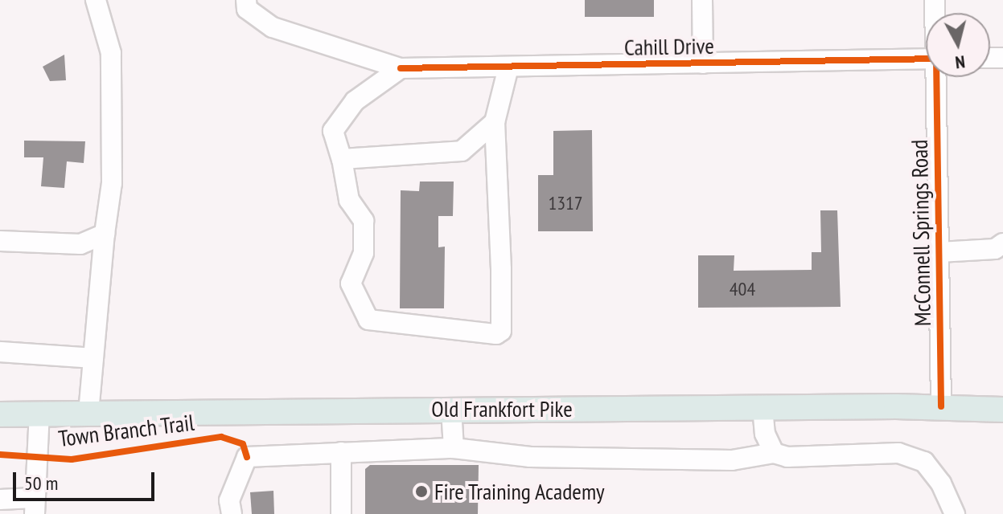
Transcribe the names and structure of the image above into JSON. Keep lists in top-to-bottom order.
{
  "streets": {
    "main road": ["Old Frankfort Pike"],
    "street": ["Cahill Drive", "McConnell Springs Road"],
    "cycle path": ["Town Branch Trail"]
  },
  "crossings": [
    ["McConnell Springs Road", "Old Frankfort Pike"]
  ],
  "places": ["Fire Training Academy"],
  "house_numbers": ["1317", "404"],
  "scale_bar": "50 m",
  "north": "bottom"
}
